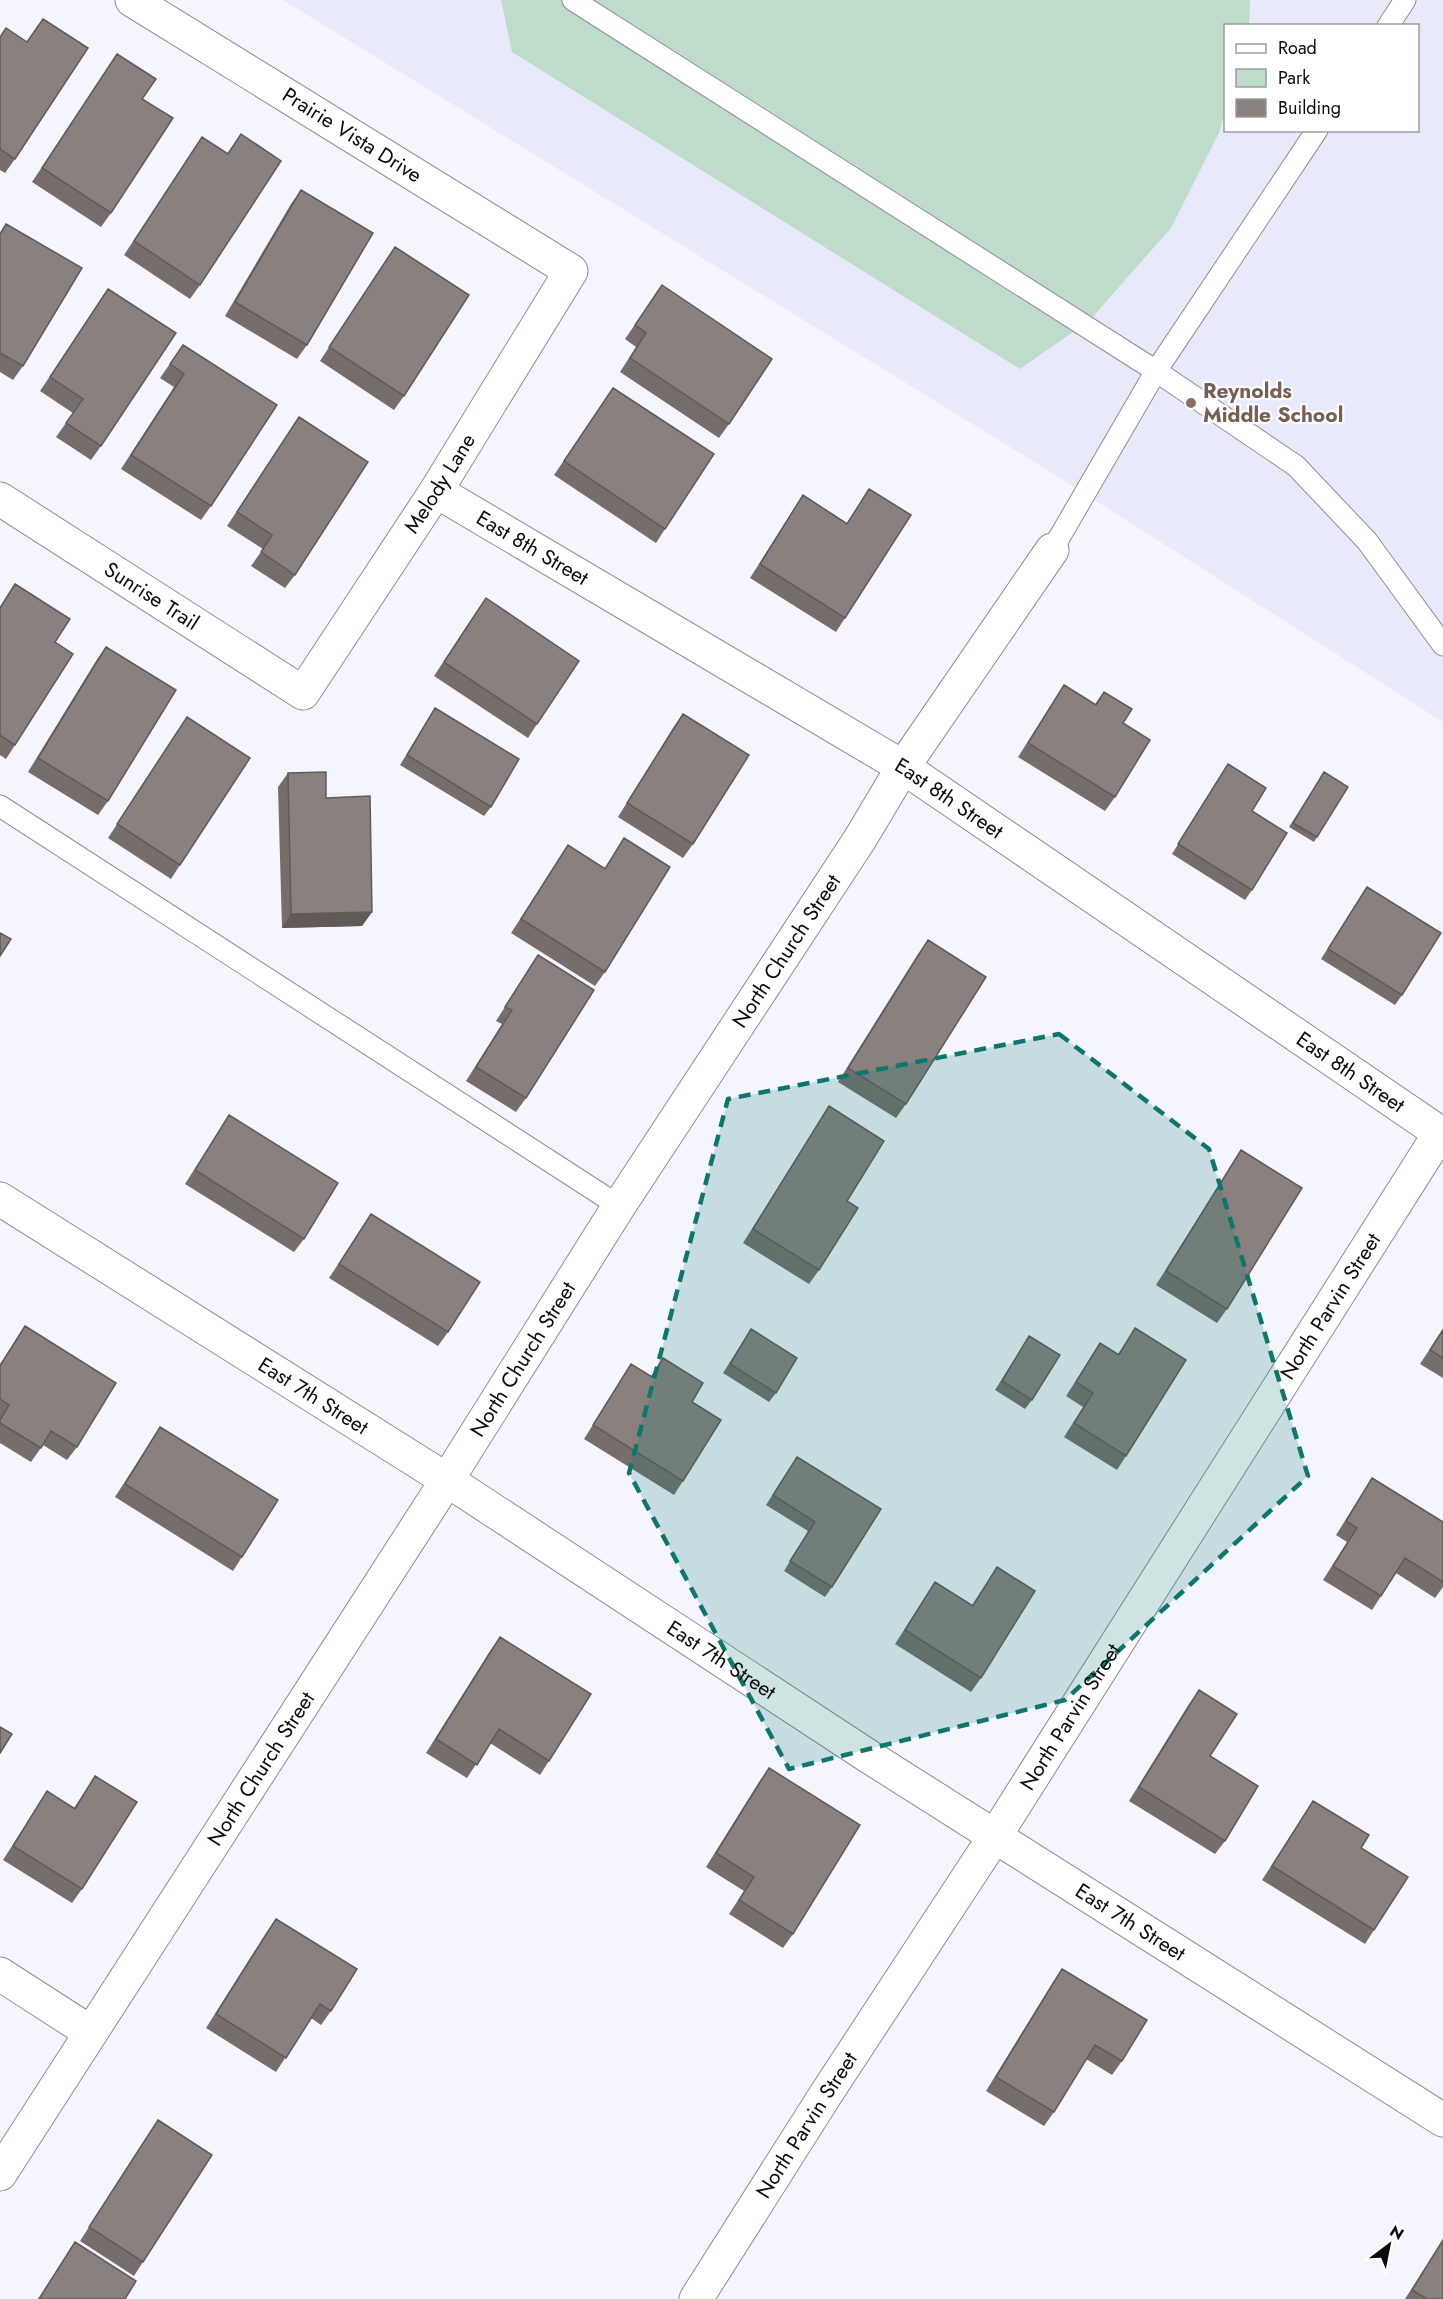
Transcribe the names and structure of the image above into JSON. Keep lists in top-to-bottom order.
{
  "streets": {
    "street": [
      "Prairie Vista Drive",
      "Melody Lane",
      "East 8th Street",
      "Sunrise Trail",
      "North Church Street",
      "North Parvin Street",
      "East 7th Street"
    ]
  },
  "crossings": [
    ["Prairie Vista Drive", "Melody Lane"],
    ["Melody Lane", "East 8th Street"],
    ["Melody Lane", "Sunrise Trail"],
    ["East 8th Street", "North Church Street"],
    ["East 8th Street", "North Parvin Street"],
    ["North Church Street", "East 7th Street"],
    ["North Parvin Street", "East 7th Street"]
  ],
  "places": ["Reynolds Middle School"],
  "legend": ["Road", "Park", "Building"],
  "north": "top right"
}
